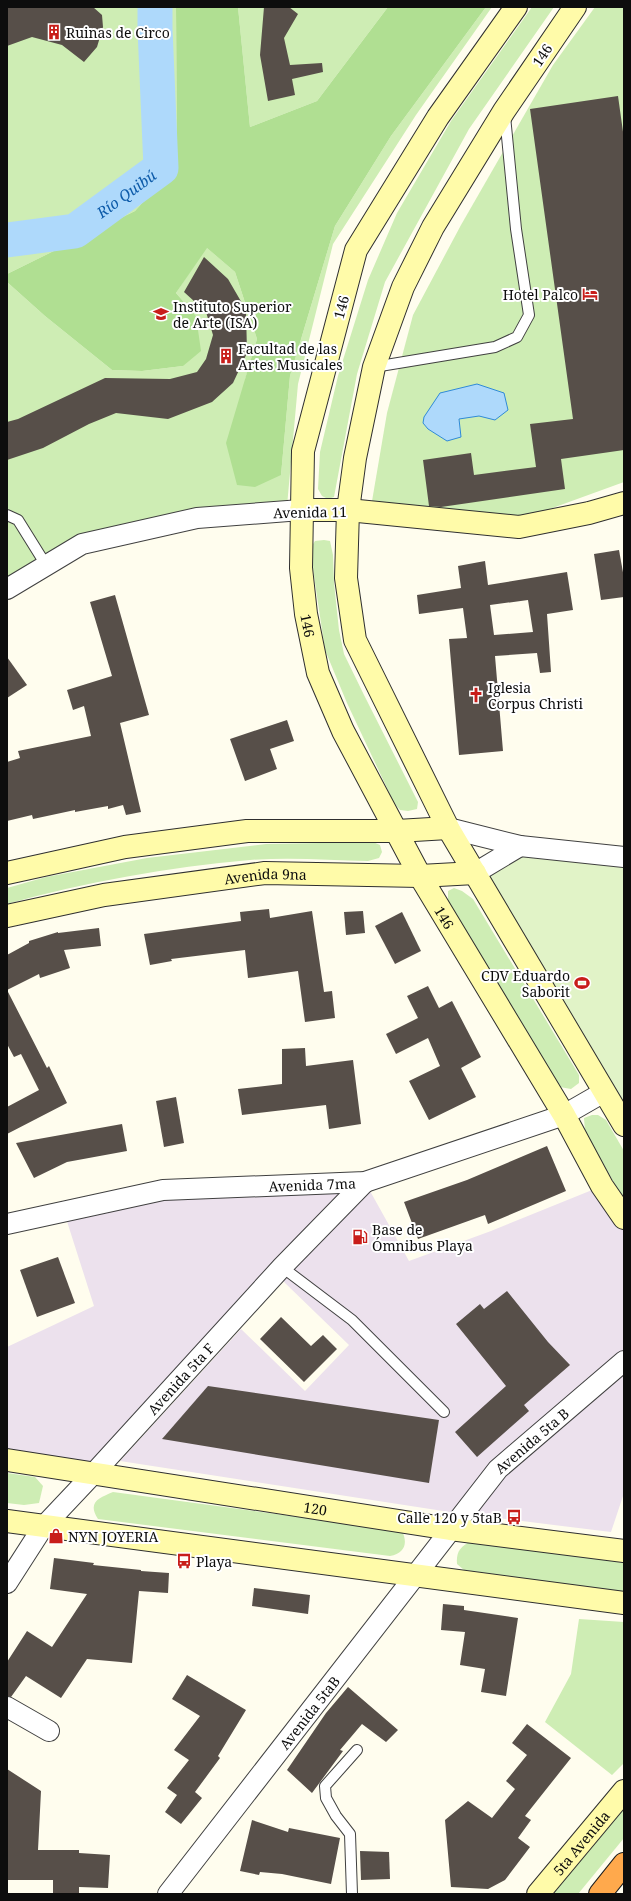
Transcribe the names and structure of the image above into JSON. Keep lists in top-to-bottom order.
{
  "streets": {
    "main road": [
      "146",
      "Avenida 11",
      "Avenida 9na",
      "120",
      "5ta Avenida"
    ],
    "street": [
      "Avenida 7ma",
      "Avenida 5ta F",
      "Avenida 5ta B",
      "Avenida 5taB"
    ]
  },
  "crossings": [
    ["146", "Avenida 11"],
    ["146", "Avenida 9na"],
    ["146", "Avenida 7ma"],
    ["Avenida 7ma", "Avenida 5ta F"],
    ["Avenida 5ta F", "120"],
    ["Avenida 5ta B", "120"],
    ["Avenida 5ta B", "Avenida 5taB"],
    ["120", "Avenida 5taB"]
  ],
  "water": ["Río Quibú"],
  "places": {
    "building": ["Ruinas de Circo", "Facultad de las Artes Musicales"],
    "hotel": ["Hotel Palco"],
    "school or university": ["Instituto Superior de Arte (ISA)"],
    "church": ["Iglesia Corpus Christi"],
    "sports": ["CDV Eduardo Saborit"],
    "fuel station": ["Base de Ómnibus Playa"],
    "bus stop": ["Calle 120 y 5taB", "Playa"],
    "shop": ["NYN JOYERIA"]
  }
}
